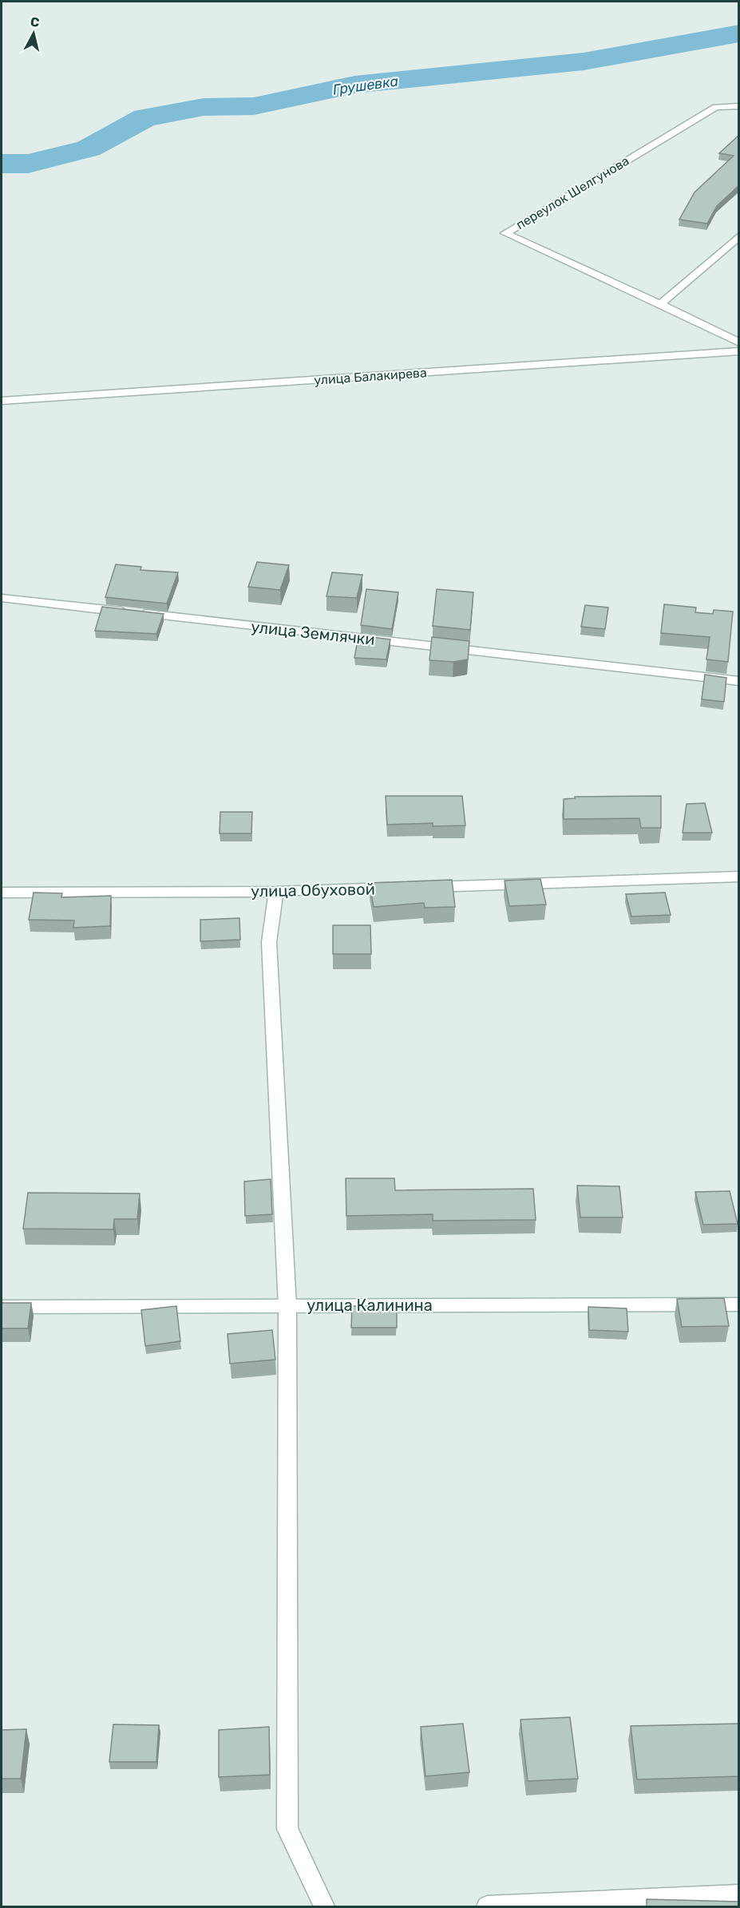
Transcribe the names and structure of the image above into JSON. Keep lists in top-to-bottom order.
{
  "streets": {
    "street": [
      "переулок Шелгунова",
      "улица Балакирева",
      "улица Землячки",
      "улица Обуховой",
      "улица Калинина"
    ]
  },
  "water": ["Грушевка"],
  "north": "top"
}
